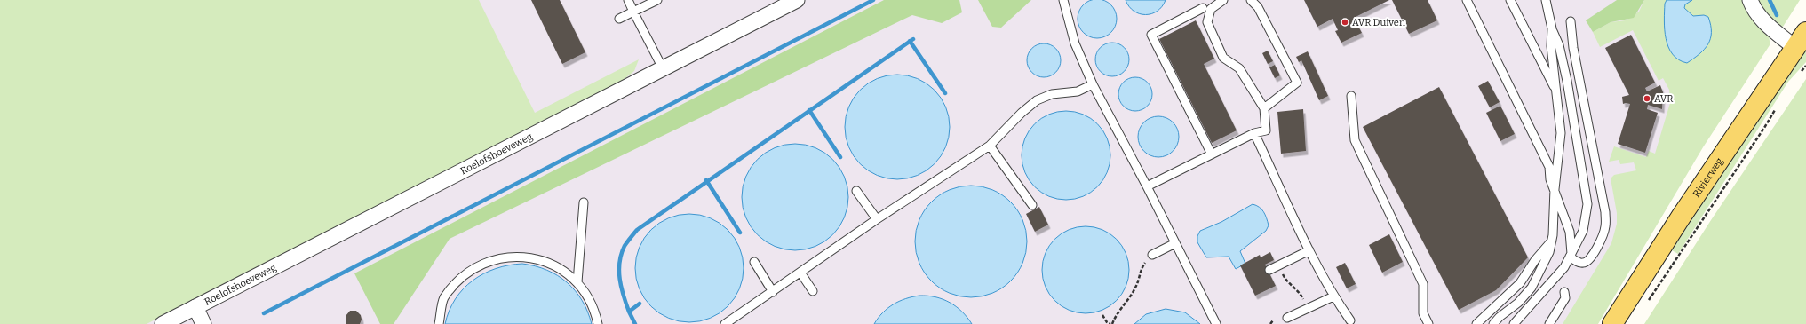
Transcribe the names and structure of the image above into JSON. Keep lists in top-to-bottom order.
{
  "streets": {
    "main road": ["Rivierweg"],
    "street": ["Roelofshoeveweg"]
  },
  "places": ["AVR Duiven", "AVR"]
}
